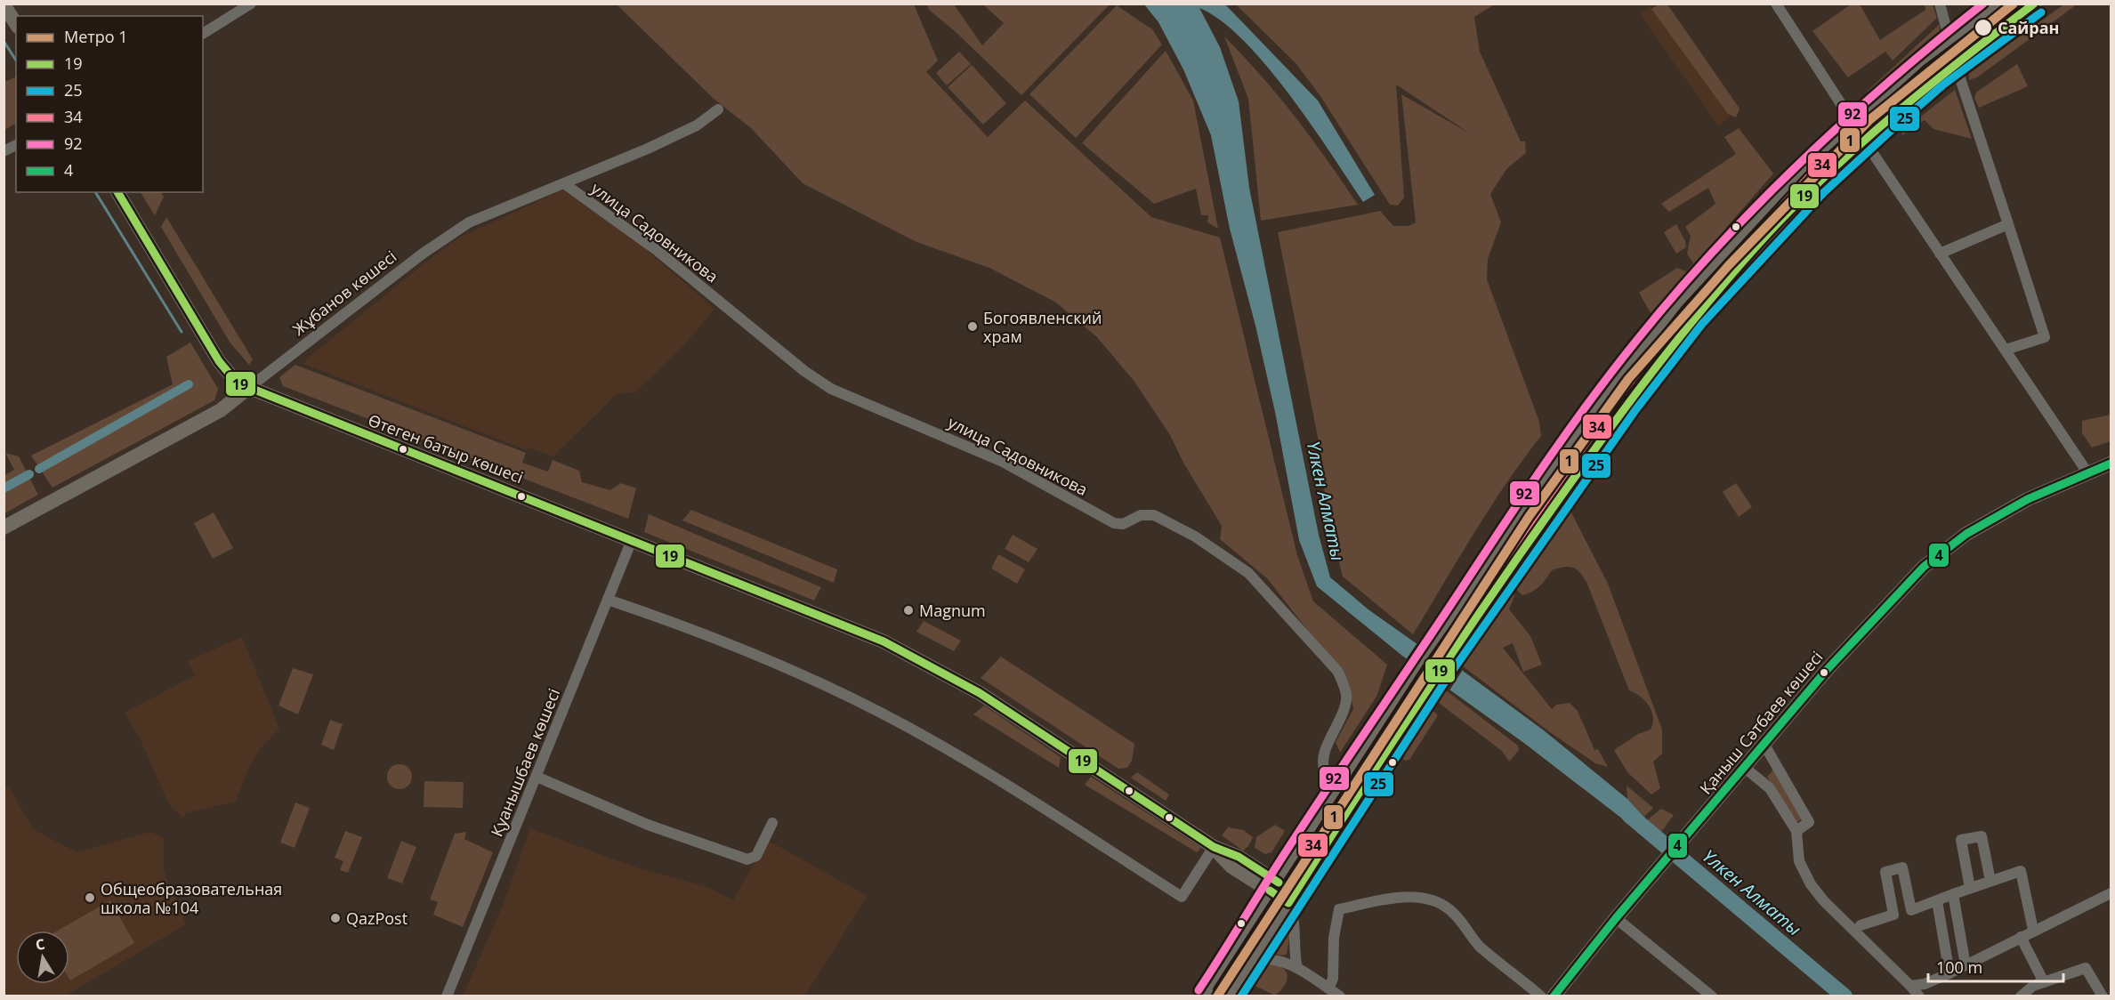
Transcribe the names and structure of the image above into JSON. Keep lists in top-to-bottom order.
{
  "streets": {
    "main road": ["Жұбанов көшесі", "Өтеген батыр көшесі", "Қаныш Сәтбаев көшесі"],
    "street": ["улица Садовникова", "Қуанышбаев көшесі"]
  },
  "crossings": [
    ["улица Садовникова", "Жұбанов көшесі"],
    ["Жұбанов көшесі", "Өтеген батыр көшесі"],
    ["Өтеген батыр көшесі", "Қуанышбаев көшесі"]
  ],
  "water": ["Үлкен Алматы"],
  "places": [
    "Сайран",
    "Богоявленский храм",
    "Magnum",
    "Общеобразовательная школа №104",
    "QazPost"
  ],
  "lines": [
    "metro line 1",
    "transit line 19",
    "transit line 34",
    "transit line 92",
    "transit line 25",
    "transit line 4"
  ],
  "legend": [
    "Метро 1",
    "19",
    "25",
    "34",
    "92",
    "4"
  ],
  "scale_bar": "100 m",
  "north": "top"
}
